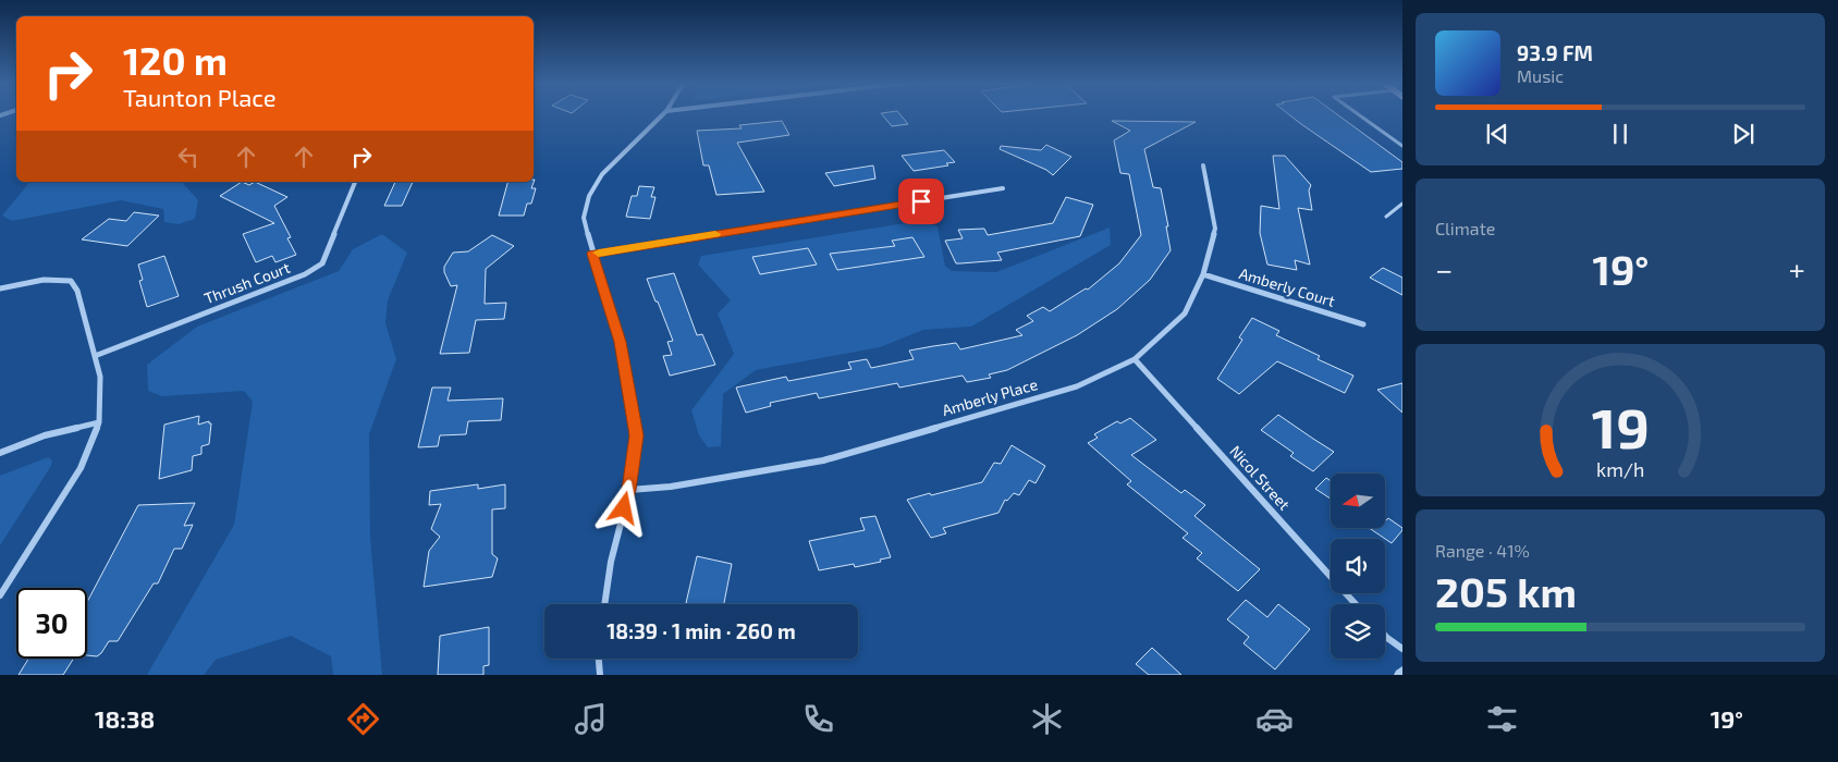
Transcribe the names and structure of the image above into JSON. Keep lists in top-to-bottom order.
{
  "streets": {
    "street": [
      "Thrush Court",
      "Amberly Court",
      "Amberly Place",
      "Nicol Street"
    ]
  },
  "crossings": [
    ["Amberly Court", "Amberly Place"],
    ["Amberly Place", "Nicol Street"]
  ],
  "north": "left",
  "page": {
    "turn": ["120 m", "Taunton Place"],
    "song": ["93.9 FM", "Music"],
    "tile": [
      "Climate",
      ["Range · 41%", "205 km"]
    ],
    "heat": ["−", "19°", "+"],
    "limit": "30",
    "trip": "18:39 · 1 min · 260 m",
    "tabs": ["18:38", "19°"],
    "gauge": ["19", "km/h"]
  }
}
